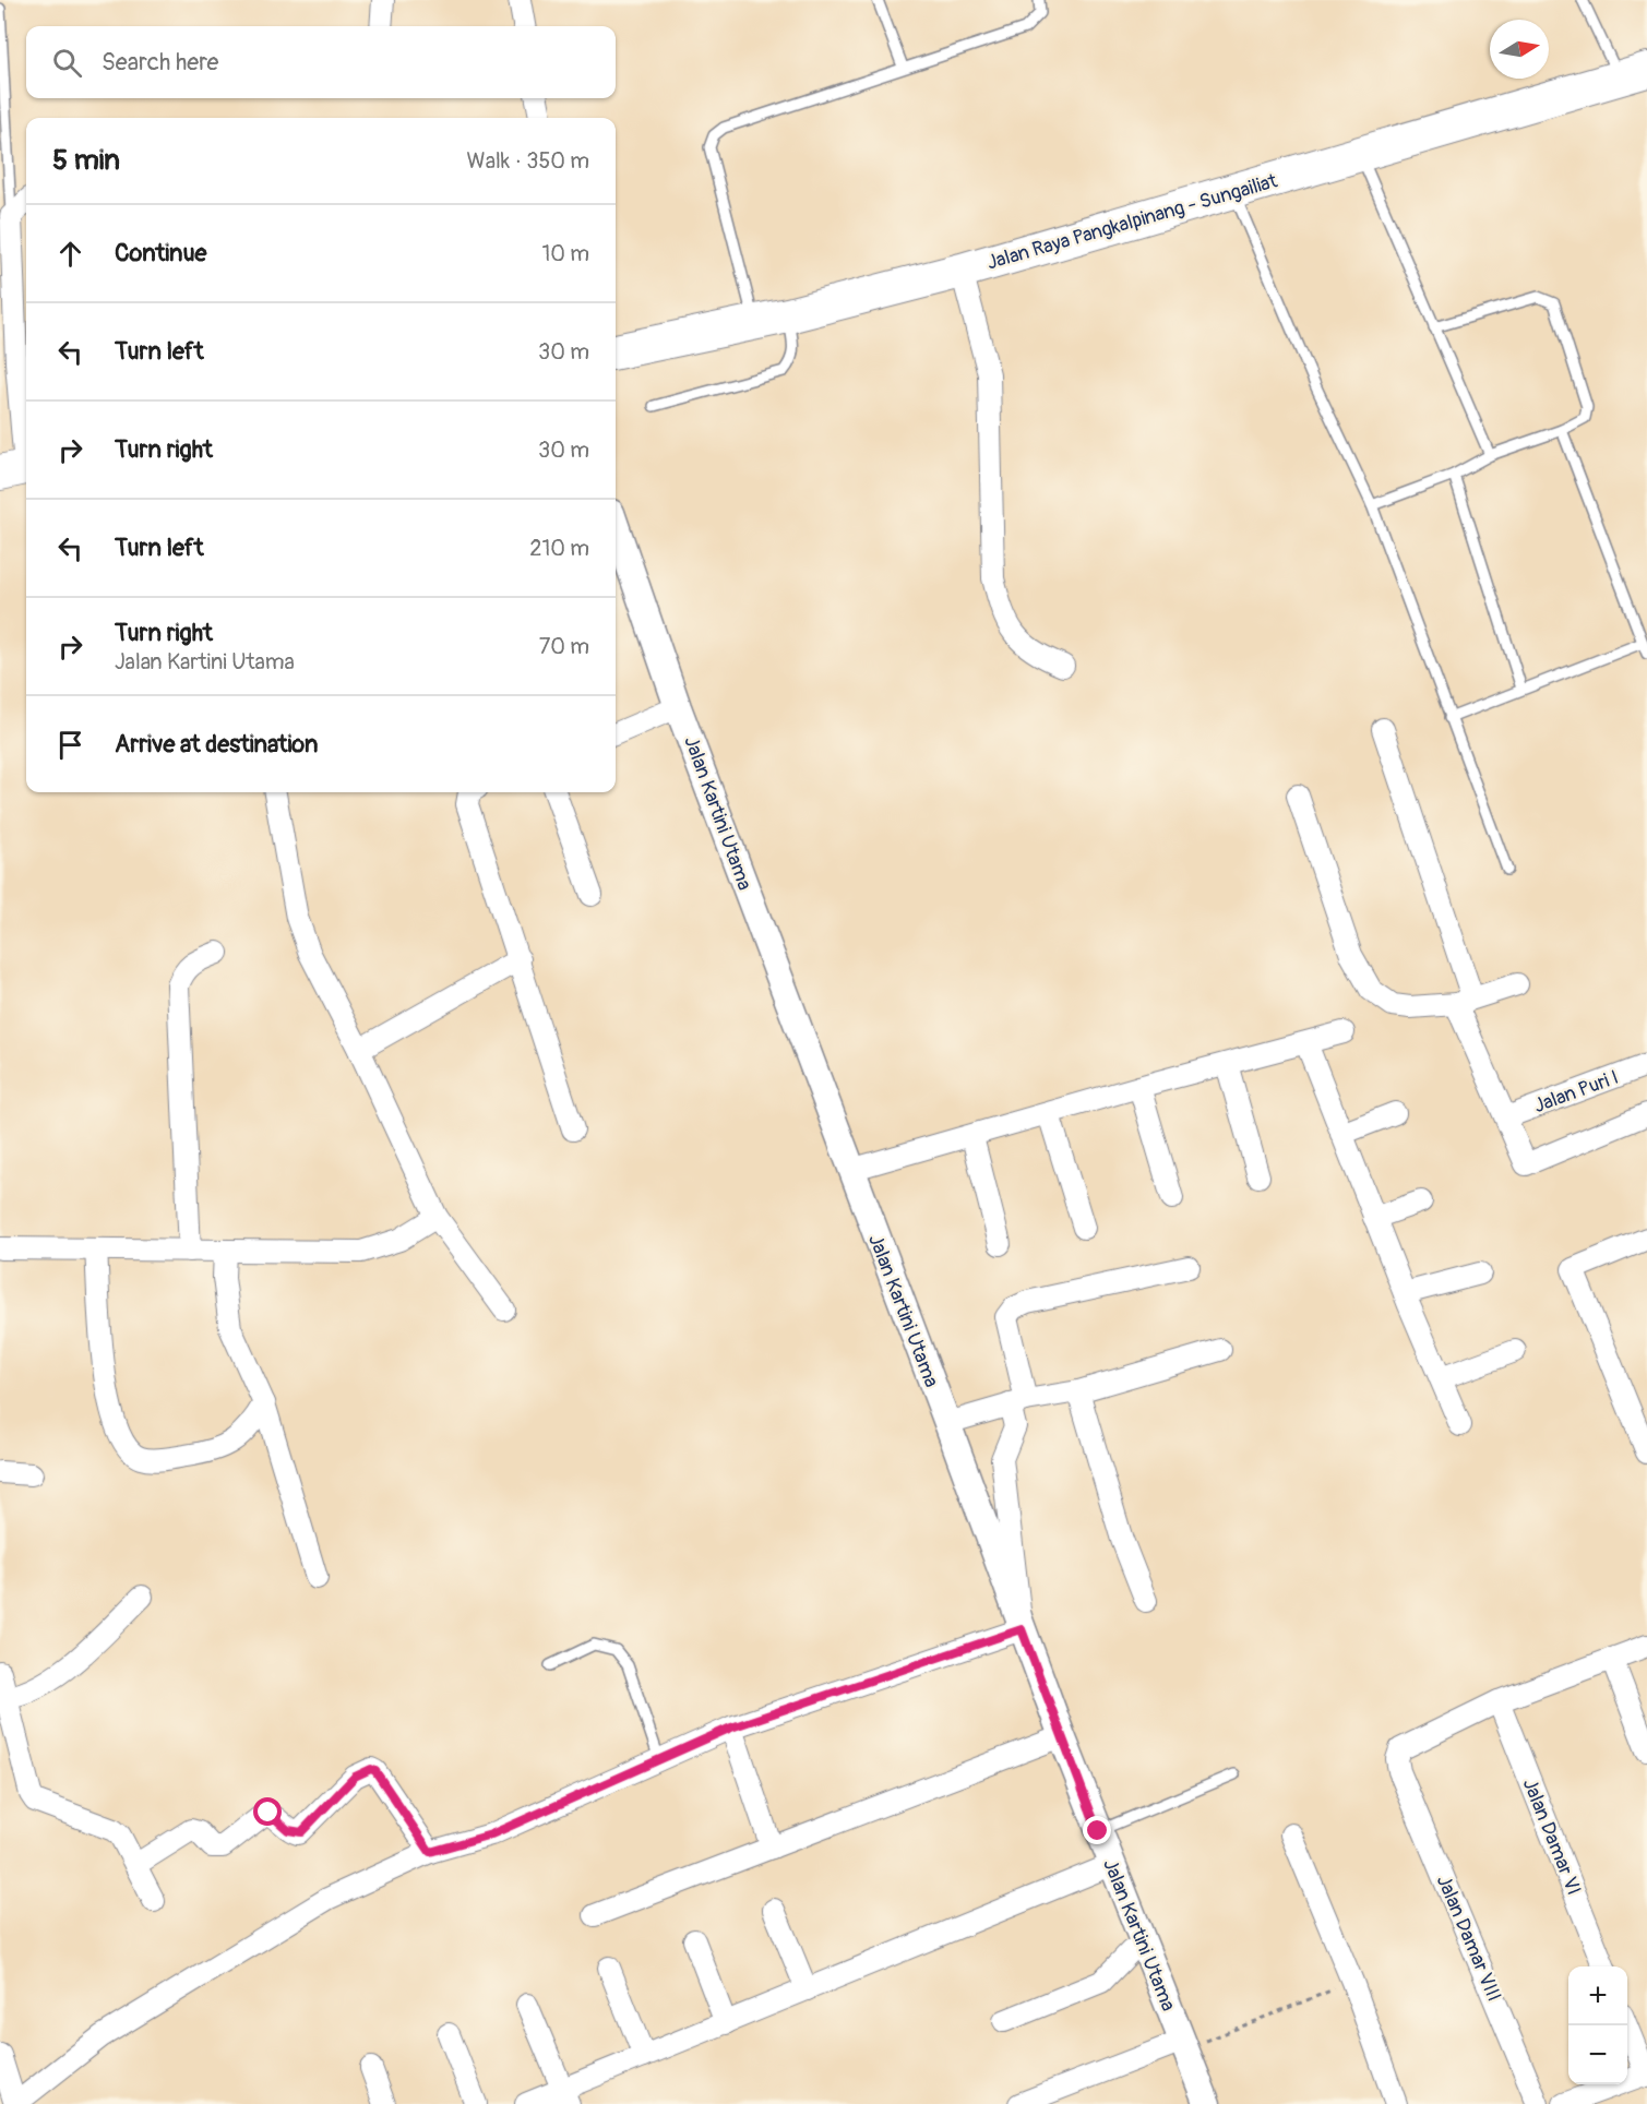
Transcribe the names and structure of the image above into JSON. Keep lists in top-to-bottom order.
{
  "streets": {
    "highway": ["Jalan Raya Pangkalpinang - Sungailiat"],
    "street": [
      "Jalan Kartini Utama",
      "Jalan Puri I",
      "Jalan Damar VI",
      "Jalan Damar VIII"
    ]
  },
  "crossings": [
    ["Jalan Damar VI", "Jalan Damar VIII"]
  ],
  "north": "right",
  "page": {
    "search": "Search here",
    "heading": ["5 min", "Walk · 350 m"],
    "list": [
      ["Continue", "10 m"],
      ["Turn left", "30 m"],
      ["Turn right", "30 m"],
      ["Turn left", "210 m"],
      ["Turn right", "Jalan Kartini Utama", "70 m"],
      "Arrive at destination"
    ],
    "map_buttons": ["+", "−"]
  }
}
